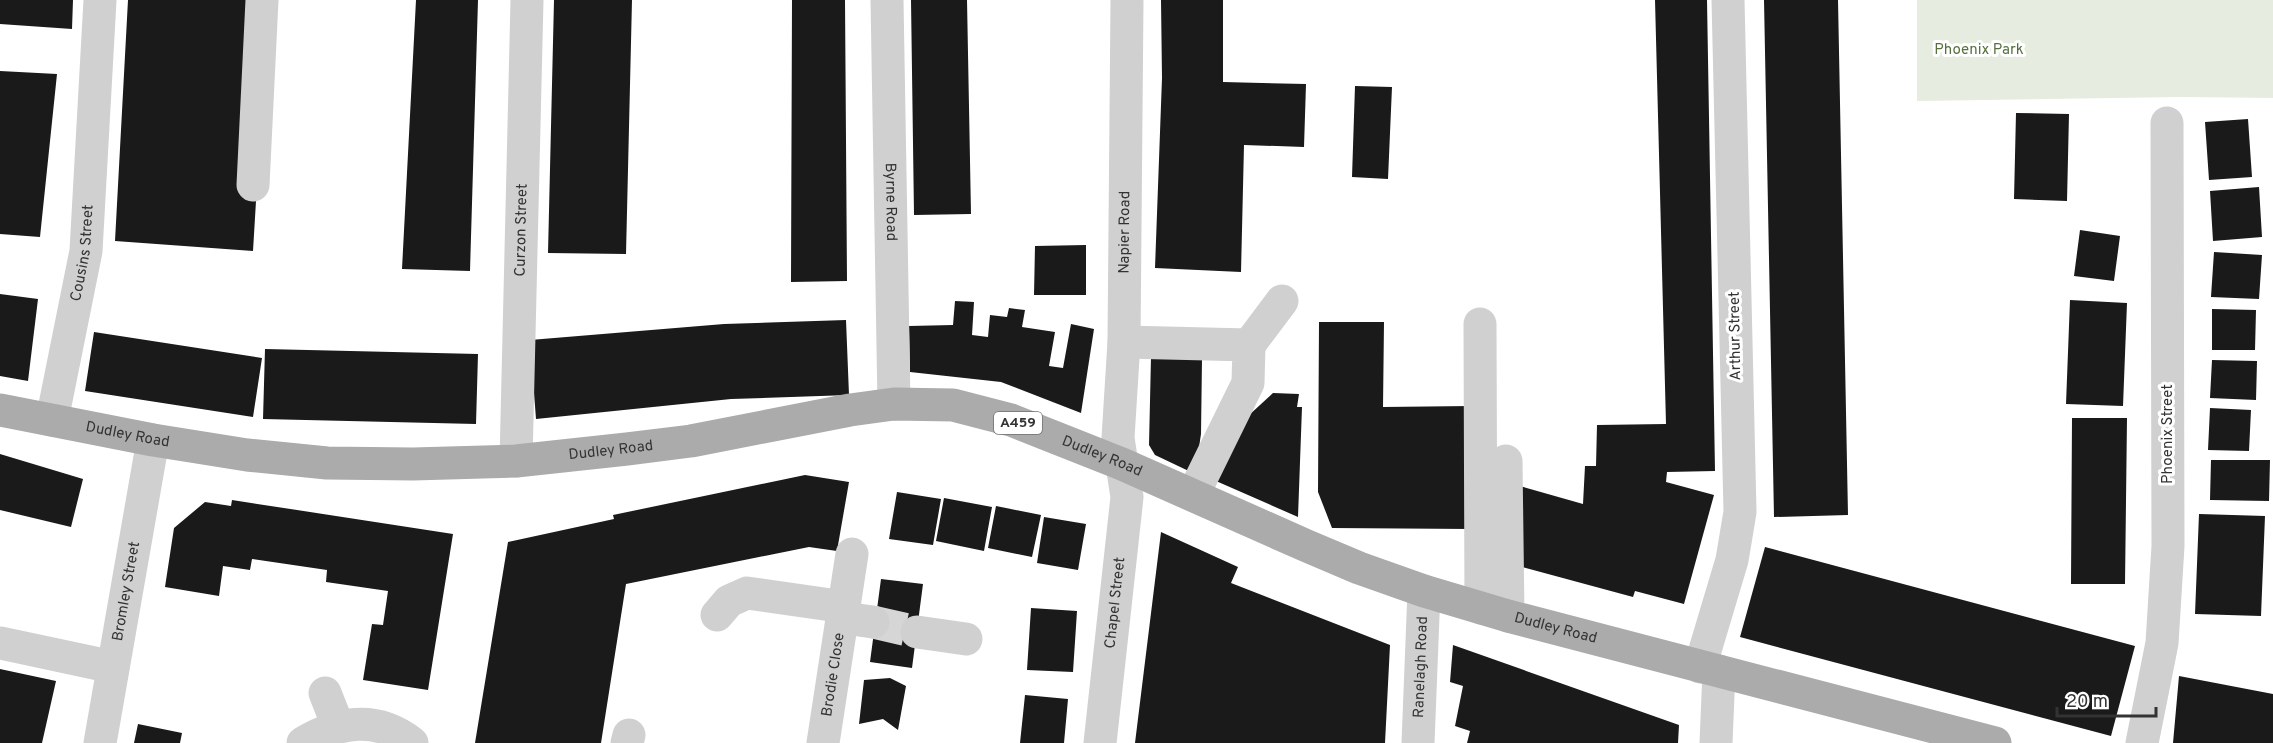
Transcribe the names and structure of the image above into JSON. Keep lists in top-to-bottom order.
{
  "streets": {
    "main road": ["A459", "Dudley Road"],
    "street": [
      "Byrne Road",
      "Curzon Street",
      "Napier Road",
      "Cousins Street",
      "Arthur Street",
      "Phoenix Street",
      "Bromley Street",
      "Chapel Street",
      "Ranelagh Road",
      "Brodie Close"
    ]
  },
  "crossings": [
    ["Byrne Road", "Dudley Road"],
    ["Curzon Street", "Dudley Road"],
    ["Napier Road", "Dudley Road"],
    ["Napier Road", "Chapel Street"],
    ["Cousins Street", "Dudley Road"],
    ["Arthur Street", "Dudley Road"],
    ["Dudley Road", "Bromley Street"],
    ["Dudley Road", "Chapel Street"],
    ["Dudley Road", "Ranelagh Road"]
  ],
  "parks": ["Phoenix Park"],
  "scale_bar": "20 m"
}
